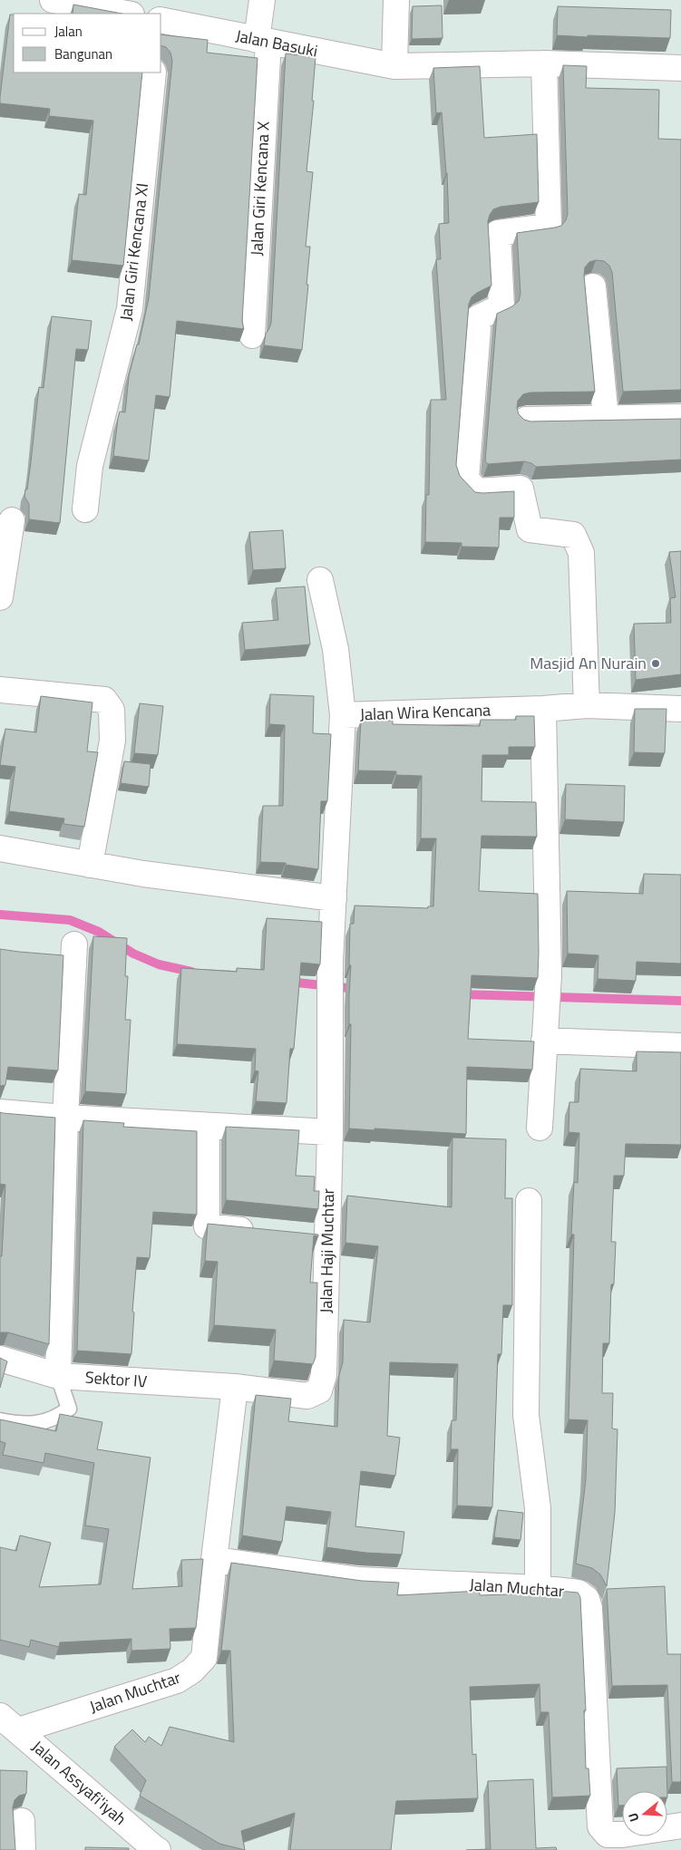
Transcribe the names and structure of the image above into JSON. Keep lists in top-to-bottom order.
{
  "streets": {
    "street": [
      "Jalan Basuki",
      "Jalan Giri Kencana X",
      "Jalan Giri Kencana XI",
      "Jalan Wira Kencana",
      "Jalan Haji Muchtar",
      "Sektor IV",
      "Jalan Muchtar",
      "Jalan Assyafi'iyah"
    ]
  },
  "crossings": [
    ["Jalan Basuki", "Jalan Giri Kencana X"],
    ["Jalan Wira Kencana", "Jalan Haji Muchtar"],
    ["Jalan Haji Muchtar", "Sektor IV"],
    ["Jalan Haji Muchtar", "Jalan Muchtar"],
    ["Sektor IV", "Jalan Muchtar"],
    ["Jalan Muchtar", "Jalan Assyafi'iyah"]
  ],
  "places": ["Masjid An Nurain"],
  "legend": ["Jalan", "Bangunan"],
  "north": "left"
}
